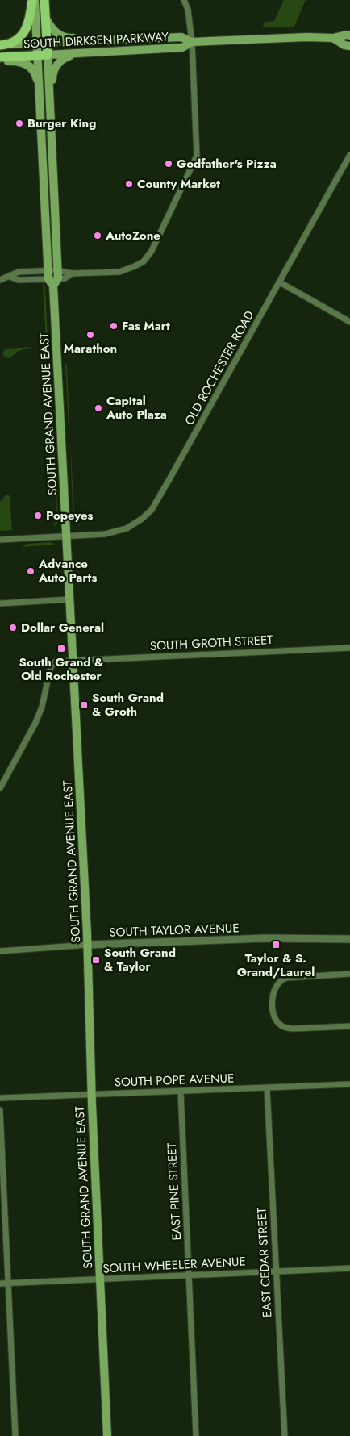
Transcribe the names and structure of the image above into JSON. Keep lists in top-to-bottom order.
{
  "streets": {
    "main road": ["SOUTH DIRKSEN PARKWAY", "SOUTH GRAND AVENUE EAST"],
    "street": [
      "OLD ROCHESTER ROAD",
      "SOUTH GROTH STREET",
      "SOUTH TAYLOR AVENUE",
      "SOUTH POPE AVENUE",
      "EAST PINE STREET",
      "EAST CEDAR STREET",
      "SOUTH WHEELER AVENUE"
    ]
  },
  "crossings": [
    ["SOUTH DIRKSEN PARKWAY", "SOUTH GRAND AVENUE EAST"],
    ["OLD ROCHESTER ROAD", "SOUTH GRAND AVENUE EAST"],
    ["SOUTH GRAND AVENUE EAST", "SOUTH GROTH STREET"],
    ["SOUTH GRAND AVENUE EAST", "SOUTH TAYLOR AVENUE"],
    ["SOUTH GRAND AVENUE EAST", "SOUTH POPE AVENUE"],
    ["SOUTH GRAND AVENUE EAST", "SOUTH WHEELER AVENUE"],
    ["SOUTH POPE AVENUE", "EAST PINE STREET"],
    ["SOUTH POPE AVENUE", "EAST CEDAR STREET"],
    ["EAST PINE STREET", "SOUTH WHEELER AVENUE"],
    ["EAST CEDAR STREET", "SOUTH WHEELER AVENUE"]
  ],
  "places": {
    "other": [
      "Burger King",
      "Godfather's Pizza",
      "County Market",
      "AutoZone",
      "Fas Mart",
      "Marathon",
      "Capital Auto Plaza",
      "Popeyes",
      "Advance Auto Parts",
      "Dollar General"
    ],
    "transit": [
      "South Grand & Old Rochester",
      "South Grand & Groth",
      "Taylor & S. Grand/Laurel",
      "South Grand & Taylor"
    ]
  }
}
